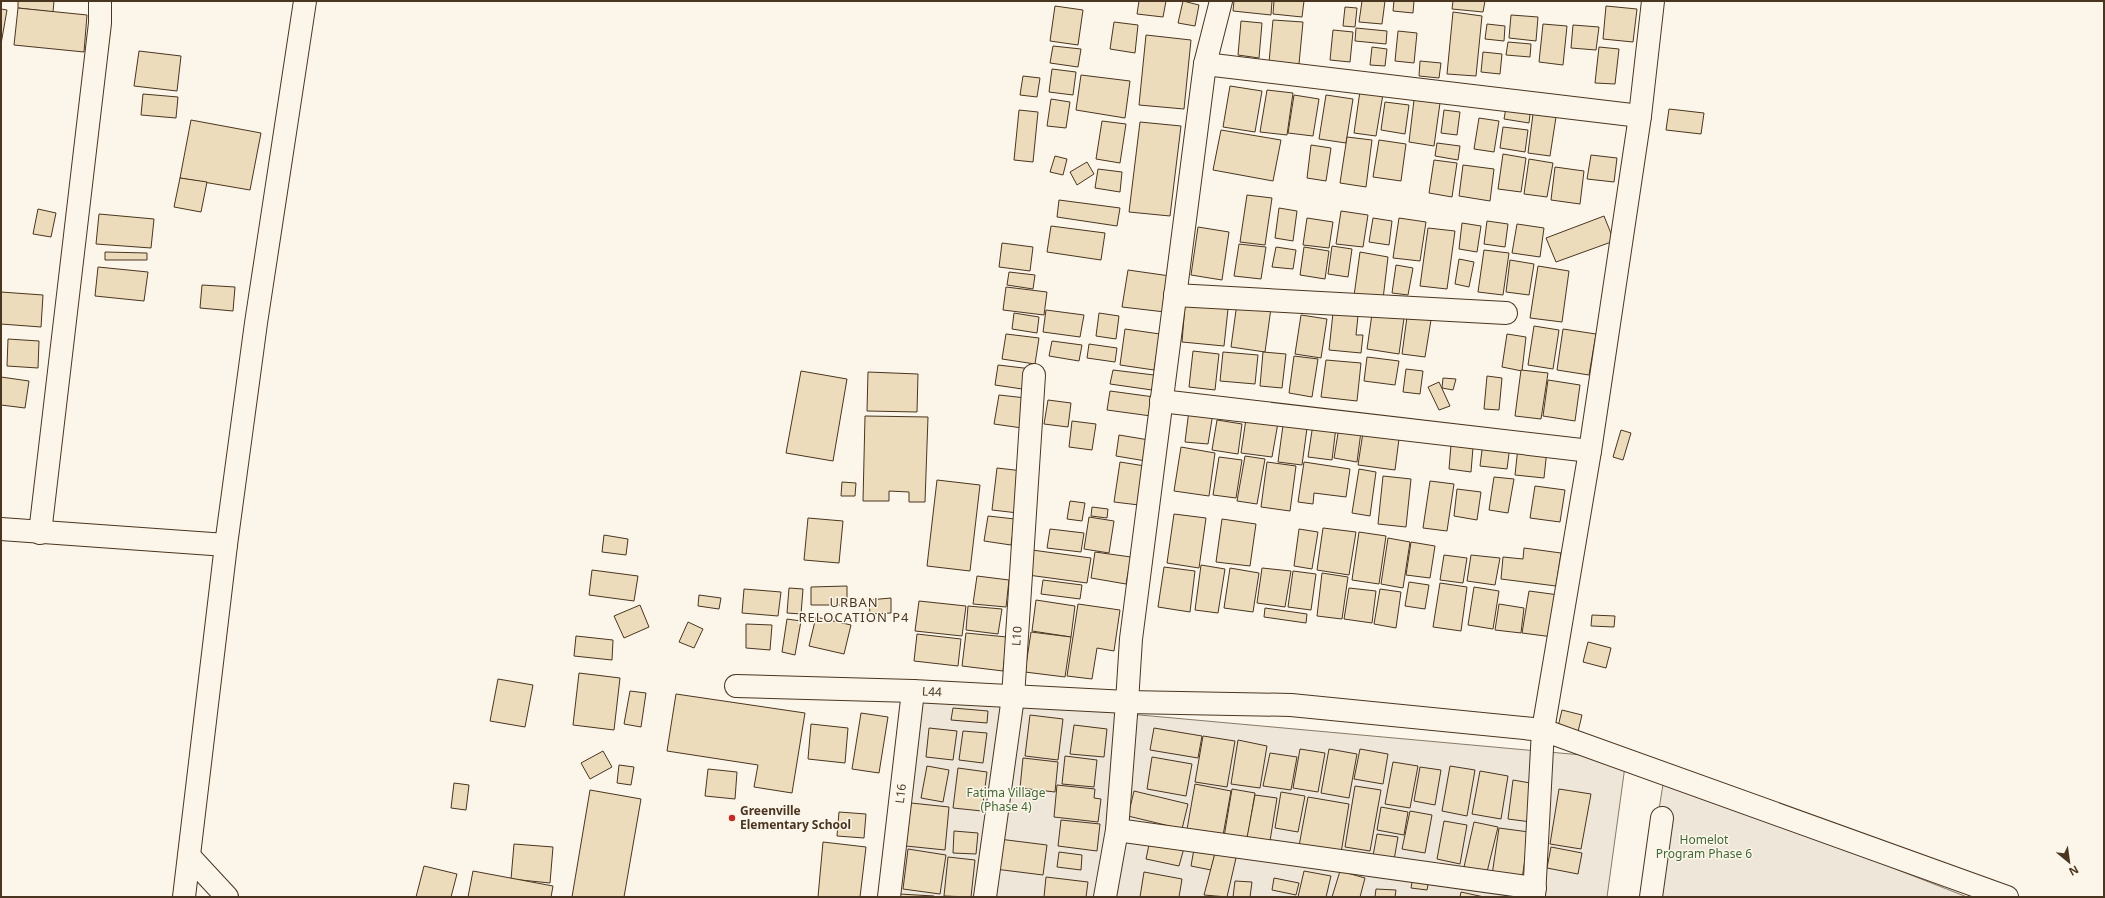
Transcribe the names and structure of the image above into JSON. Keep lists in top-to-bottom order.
{
  "streets": {
    "street": ["L10", "L44", "L16"]
  },
  "crossings": [
    ["L10", "L44"],
    ["L44", "L16"]
  ],
  "districts": ["URBAN RELOCATION P4"],
  "parks": ["Fatima Village (Phase 4)", "Homelot Program Phase 6"],
  "places": ["Greenville Elementary School"],
  "north": "bottom right"
}
